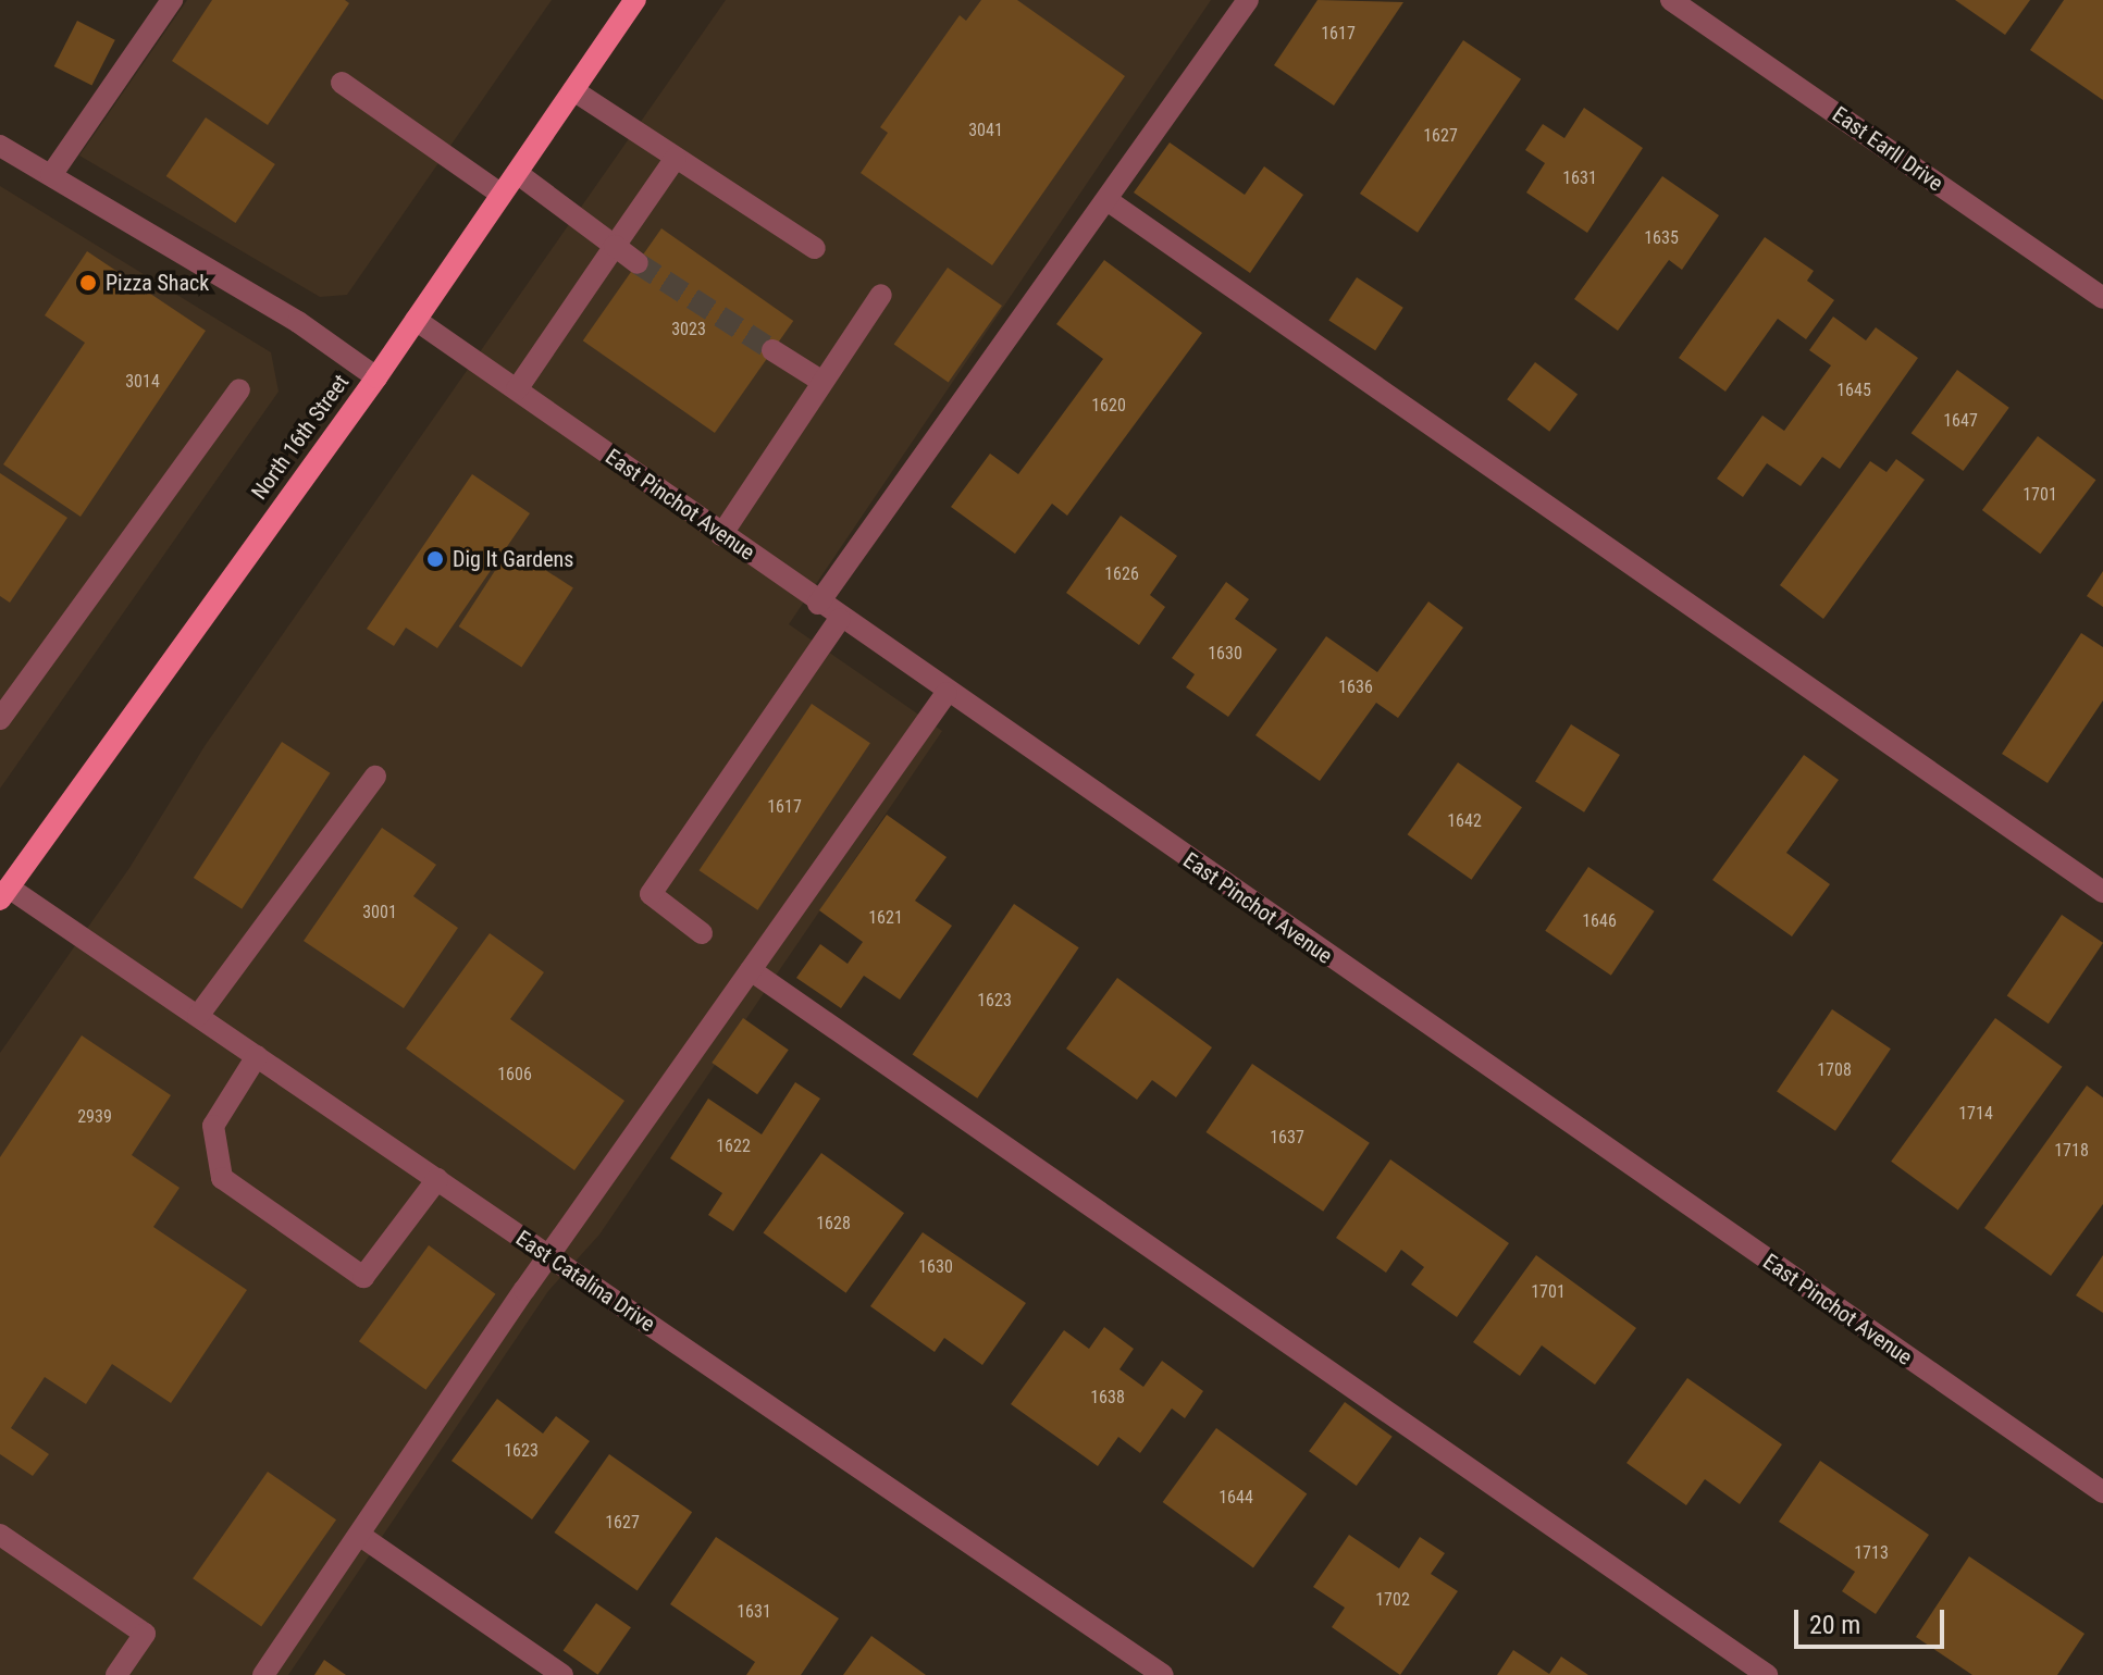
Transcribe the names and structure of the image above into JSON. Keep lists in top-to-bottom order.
{
  "streets": {
    "main road": ["North 16th Street"],
    "street": ["East Earll Drive", "East Pinchot Avenue", "East Catalina Drive"]
  },
  "crossings": [
    ["North 16th Street", "East Pinchot Avenue"],
    ["North 16th Street", "East Catalina Drive"]
  ],
  "places": ["Pizza Shack", "Dig It Gardens"],
  "house_numbers": [
    "1617",
    "3041",
    "1627",
    "1631",
    "1635",
    "3023",
    "3014",
    "1645",
    "1620",
    "1647",
    "1701",
    "1626",
    "1630",
    "1636",
    "1617",
    "1642",
    "3001",
    "1621",
    "1646",
    "1623",
    "1708",
    "1606",
    "1714",
    "2939",
    "1637",
    "1622",
    "1718",
    "1628",
    "1630",
    "1701",
    "1638",
    "1623",
    "1644",
    "1627",
    "1713",
    "1702",
    "1631"
  ],
  "scale_bar": "20 m"
}
